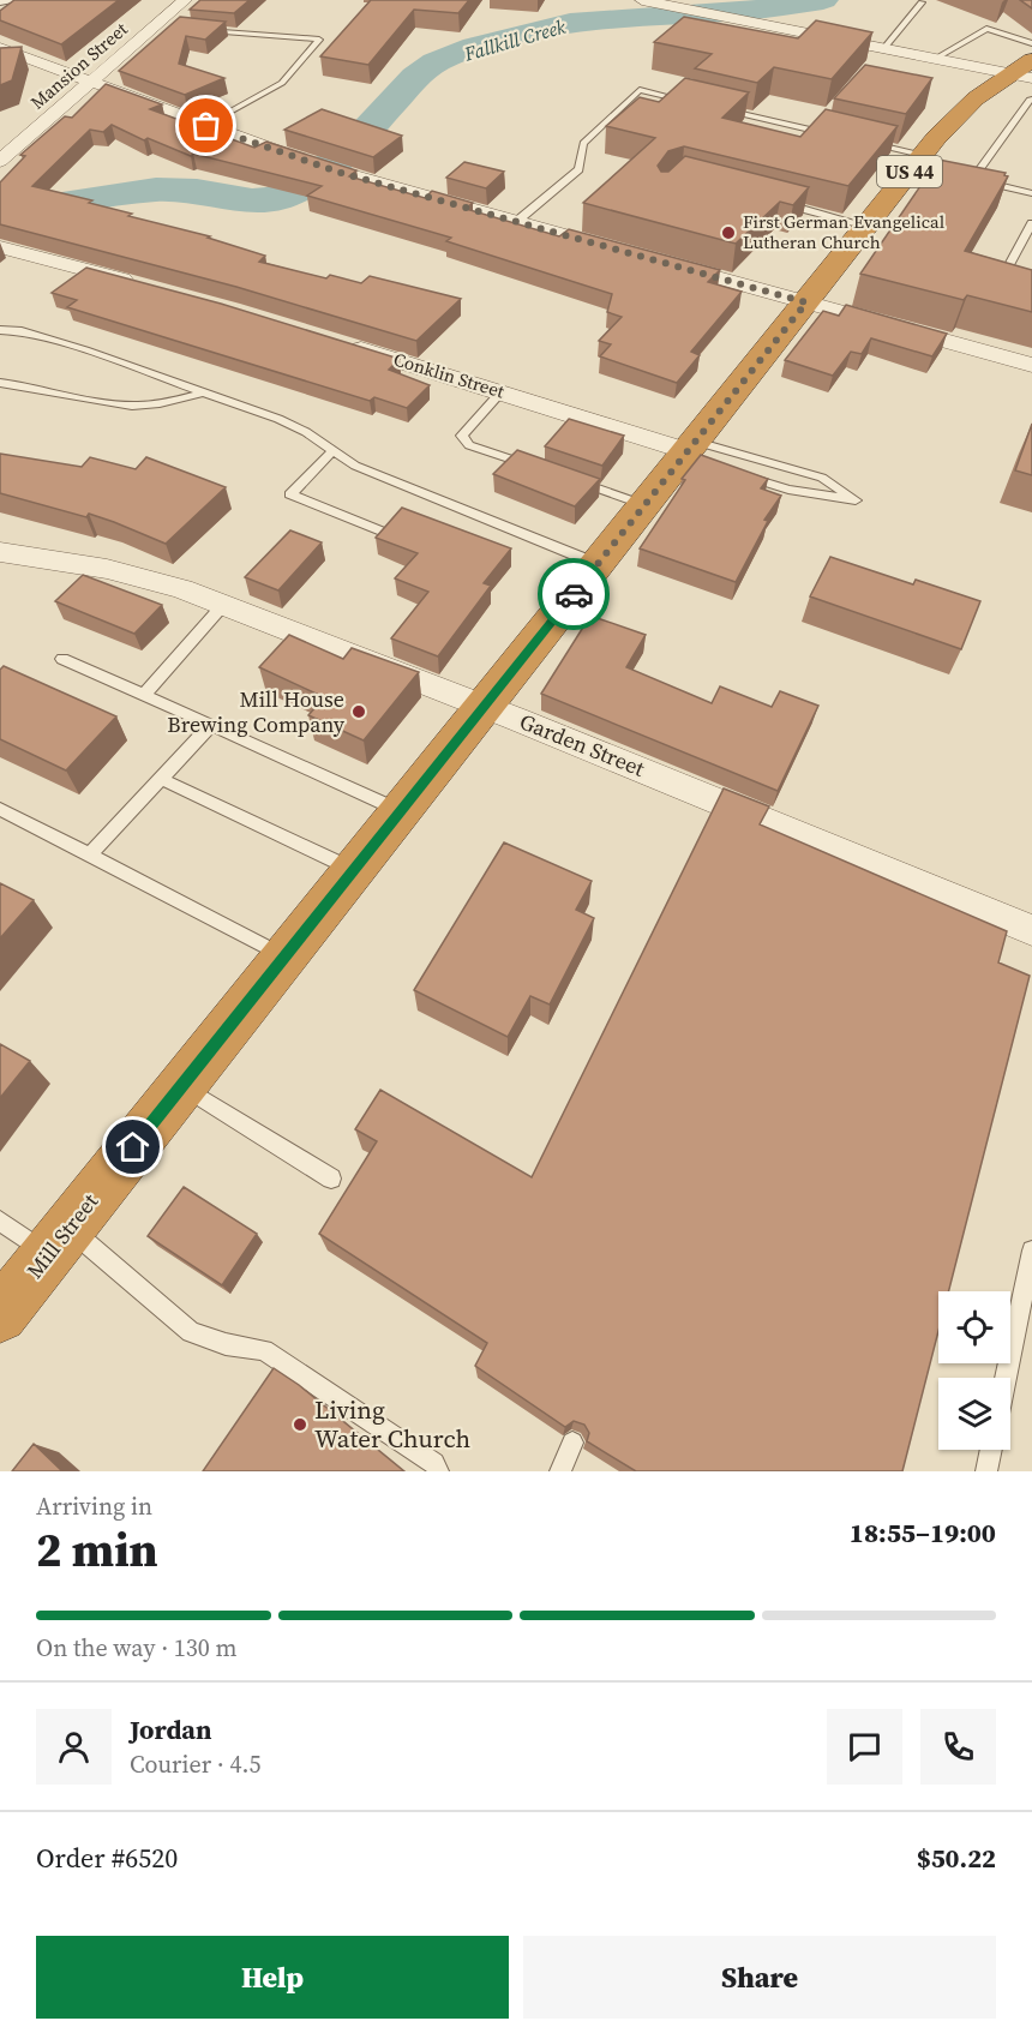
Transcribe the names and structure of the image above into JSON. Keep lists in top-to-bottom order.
{
  "streets": {
    "highway": ["US 44", "Mill Street"],
    "street": ["Mansion Street", "Conklin Street", "Garden Street"]
  },
  "crossings": [
    ["Conklin Street", "Mill Street"],
    ["Garden Street", "Mill Street"]
  ],
  "water": ["Fallkill Creek"],
  "places": ["First German Evangelical Lutheran Church", "Mill House Brewing Company", "Living Water Church"],
  "page": {
    "heading": ["2 min", "Arriving in", "18:55–19:00"],
    "panel": [
      "Jordan",
      "Courier · 4.5",
      "Order #6520",
      "$50.22"
    ],
    "bar": "On the way · 130 m",
    "buttons": ["Help", "Share"]
  }
}
